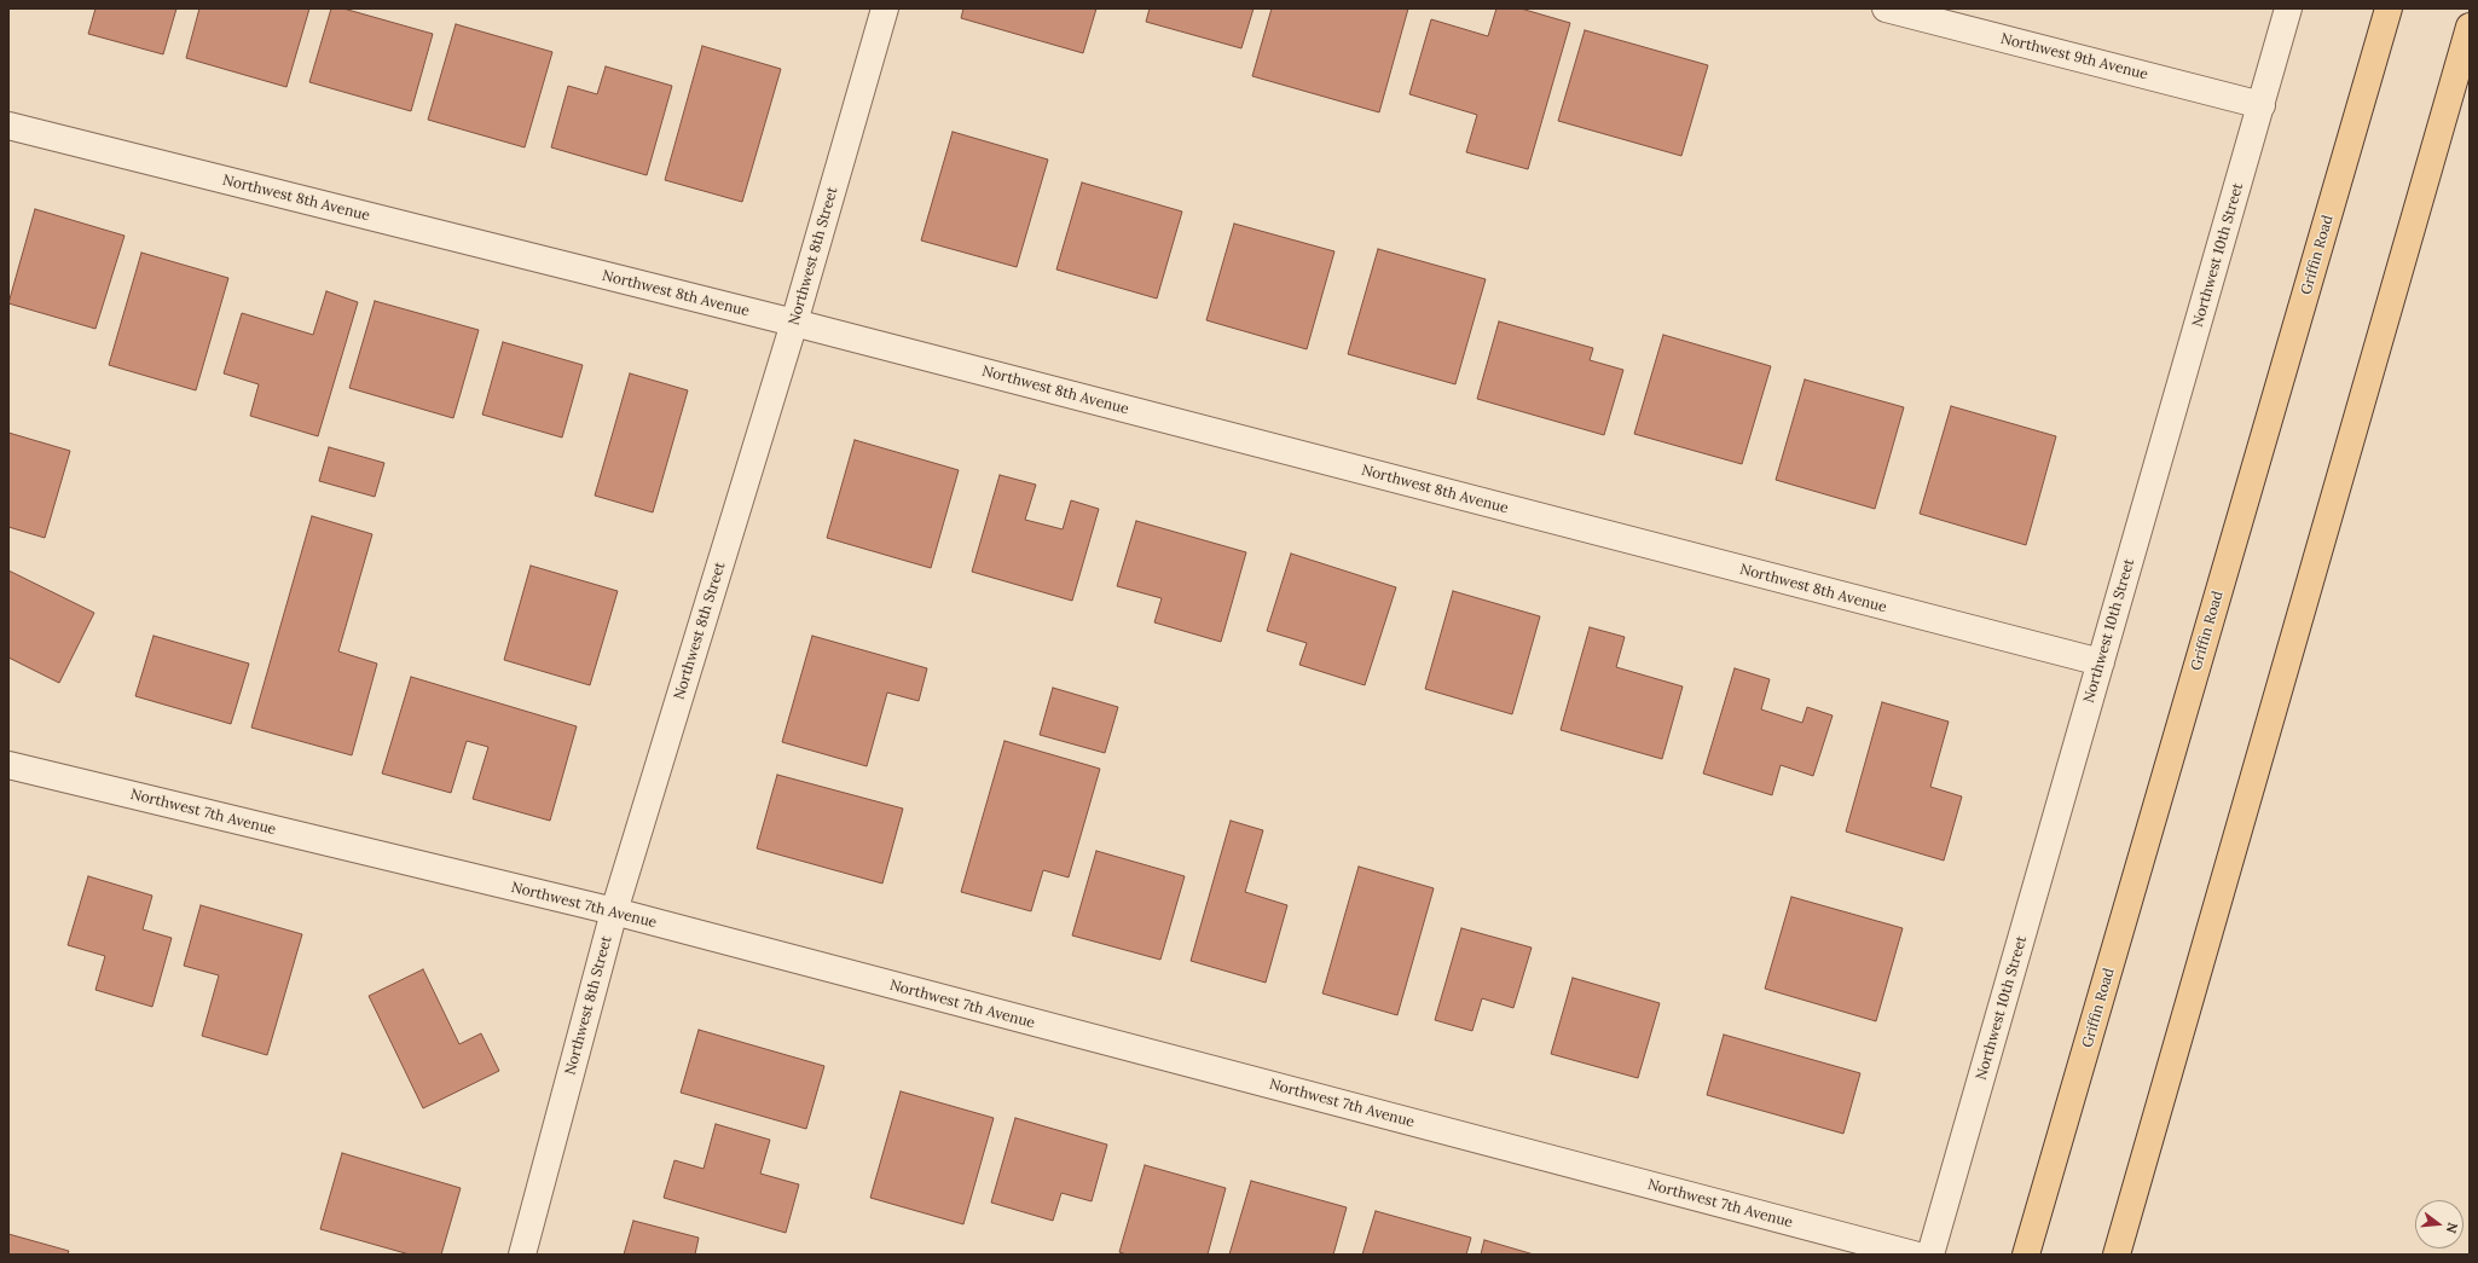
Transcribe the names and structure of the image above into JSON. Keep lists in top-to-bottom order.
{
  "streets": {
    "main road": ["Griffin Road"],
    "street": [
      "Northwest 9th Avenue",
      "Northwest 8th Avenue",
      "Northwest 10th Street",
      "Northwest 8th Street",
      "Northwest 7th Avenue"
    ]
  },
  "crossings": [
    ["Northwest 9th Avenue", "Northwest 10th Street"],
    ["Northwest 8th Avenue", "Northwest 10th Street"],
    ["Northwest 8th Avenue", "Northwest 8th Street"],
    ["Northwest 8th Street", "Northwest 7th Avenue"]
  ],
  "north": "right"
}
